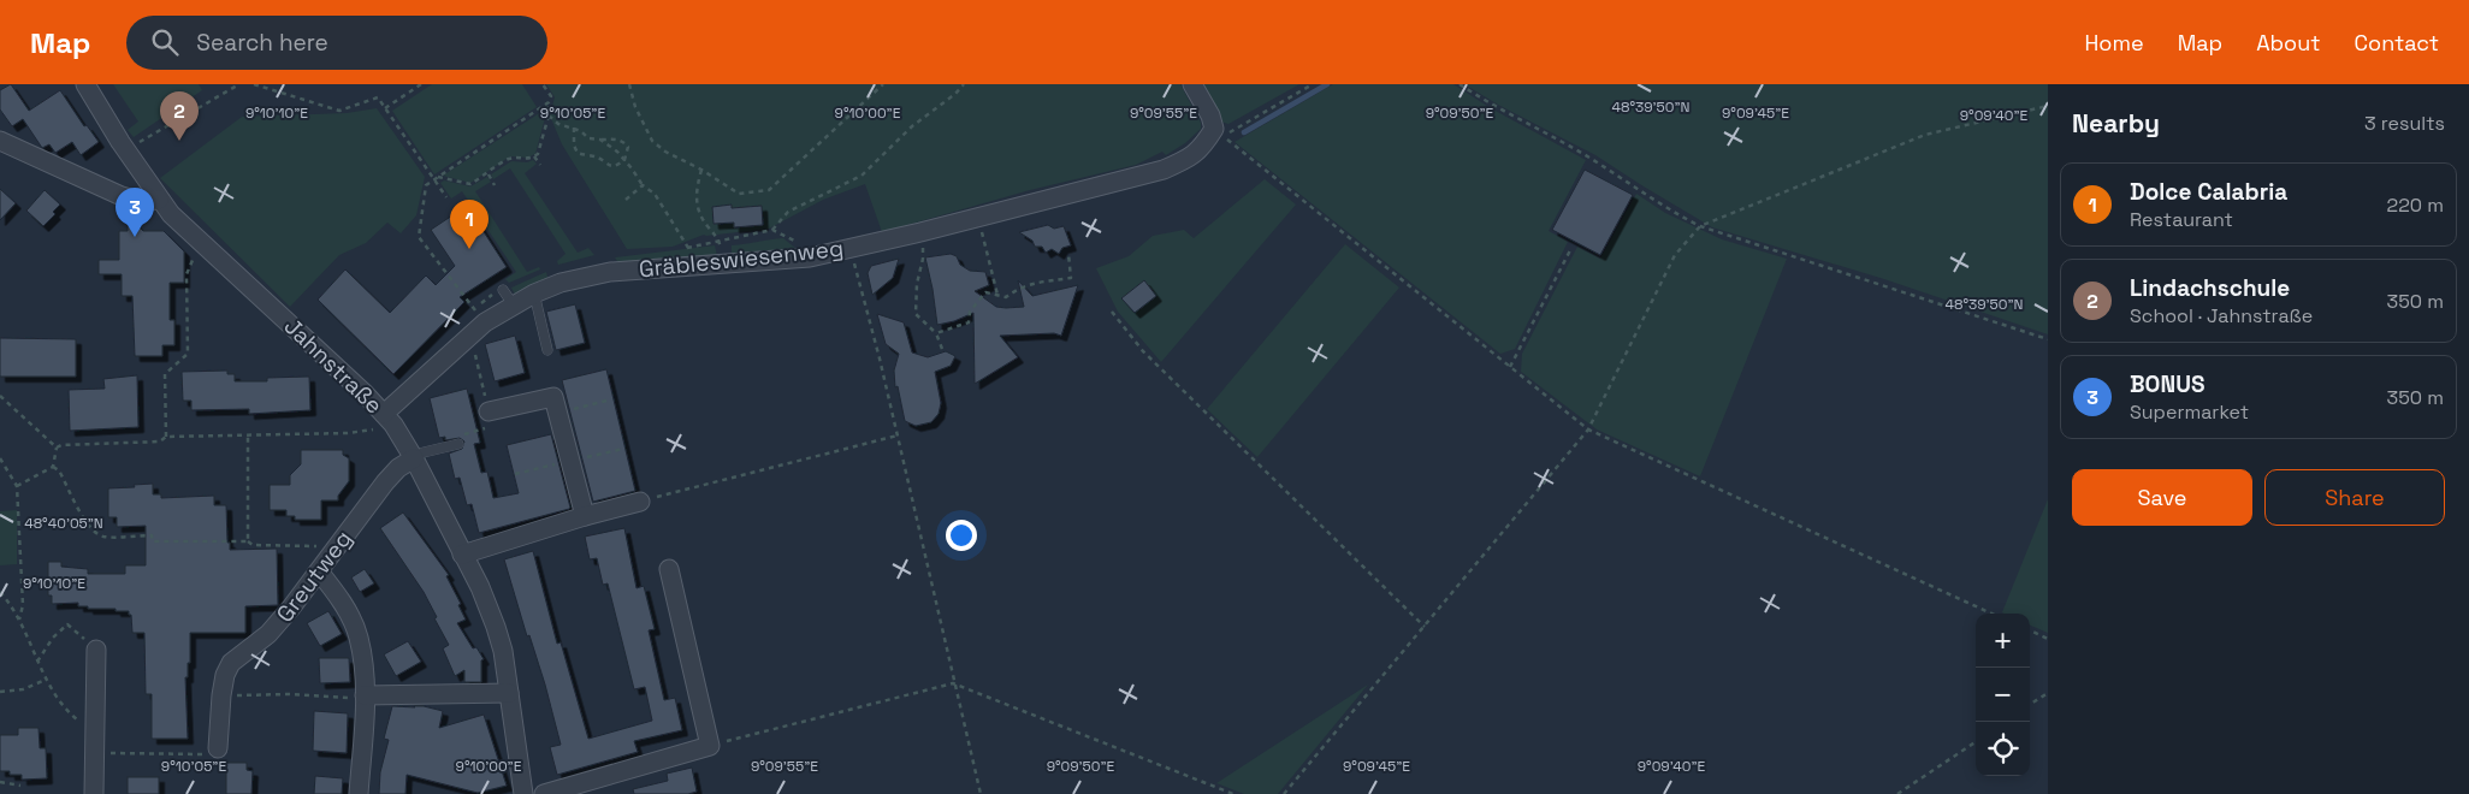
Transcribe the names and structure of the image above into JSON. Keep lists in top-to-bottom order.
{
  "streets": {
    "street": ["Gräbleswiesenweg", "Jahnstraße", "Greutweg"]
  },
  "crossings": [
    ["Gräbleswiesenweg", "Jahnstraße"],
    ["Jahnstraße", "Greutweg"]
  ],
  "page": {
    "header": "Map",
    "search": "Search here",
    "nav": [
      "Home",
      "Map",
      "About",
      "Contact"
    ],
    "heading": ["Nearby", "3 results"],
    "pins": ["2", "3", "1"],
    "list": [
      {
        "mark": "1",
        "name": "Dolce Calabria",
        "note": "Restaurant",
        "value": "220 m"
      },
      {
        "mark": "2",
        "name": "Lindachschule",
        "note": "School · Jahnstraße",
        "value": "350 m"
      },
      {
        "mark": "3",
        "name": "BONUS",
        "note": "Supermarket",
        "value": "350 m"
      }
    ],
    "buttons": ["Save", "Share"],
    "map_buttons": ["+", "−"]
  },
  "coordinates": [
    "48°39'50\"N",
    "9°10'10\"E",
    "9°10'05\"E",
    "9°10'00\"E",
    "9°09'55\"E",
    "9°09'50\"E",
    "9°09'45\"E",
    "9°09'40\"E",
    "48°40'05\"N"
  ]
}
